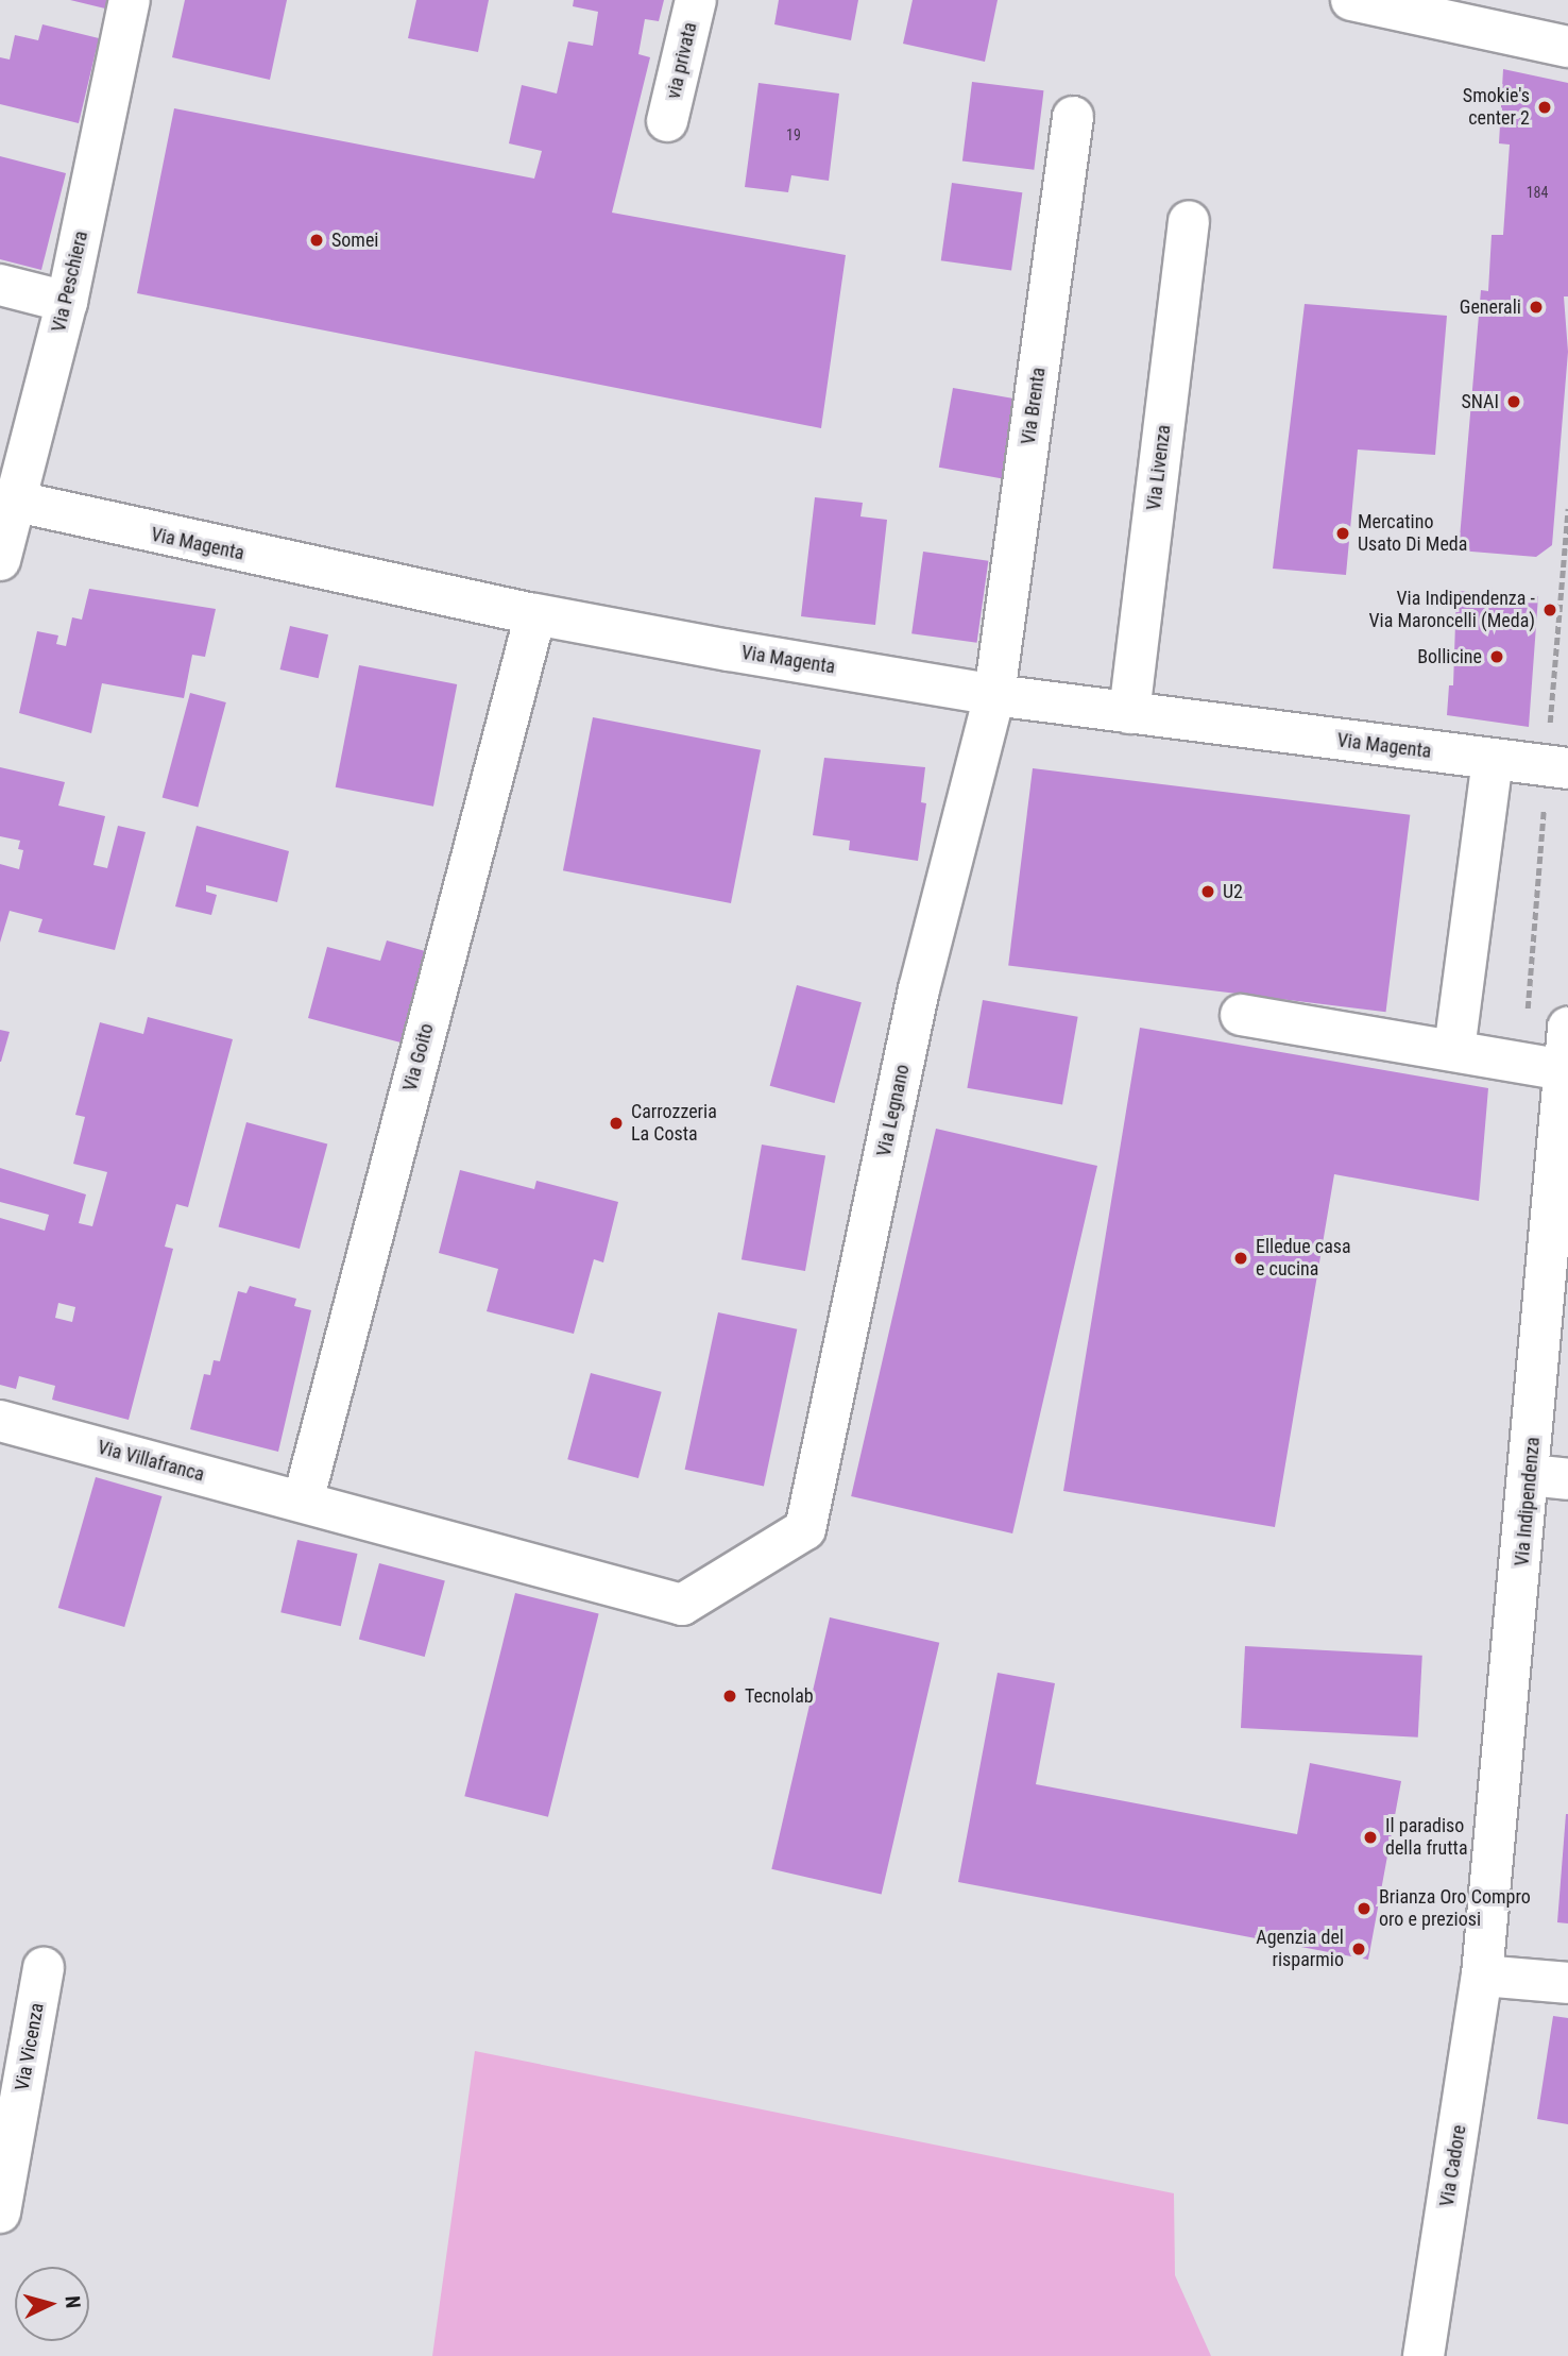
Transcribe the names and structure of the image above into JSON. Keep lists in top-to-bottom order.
{
  "streets": {
    "street": [
      "via privata",
      "Via Peschiera",
      "Via Brenta",
      "Via Livenza",
      "Via Magenta",
      "Via Goito",
      "Via Legnano",
      "Via Villafranca",
      "Via Indipendenza",
      "Via Vicenza",
      "Via Cadore"
    ]
  },
  "crossings": [
    ["Via Peschiera", "Via Magenta"],
    ["Via Brenta", "Via Magenta"],
    ["Via Brenta", "Via Legnano"],
    ["Via Livenza", "Via Magenta"],
    ["Via Magenta", "Via Goito"],
    ["Via Magenta", "Via Legnano"],
    ["Via Goito", "Via Villafranca"],
    ["Via Legnano", "Via Villafranca"],
    ["Via Indipendenza", "Via Cadore"]
  ],
  "places": [
    "Smokie's center 2",
    "Somei",
    "Generali",
    "SNAI",
    "Mercatino Usato Di Meda",
    "Via Indipendenza - Via Maroncelli (Meda)",
    "Bollicine",
    "U2",
    "Carrozzeria La Costa",
    "Elledue casa e cucina",
    "Tecnolab",
    "Il paradiso della frutta",
    "Brianza Oro Compro oro e preziosi",
    "Agenzia del risparmio"
  ],
  "house_numbers": ["19", "184"],
  "north": "right"
}
